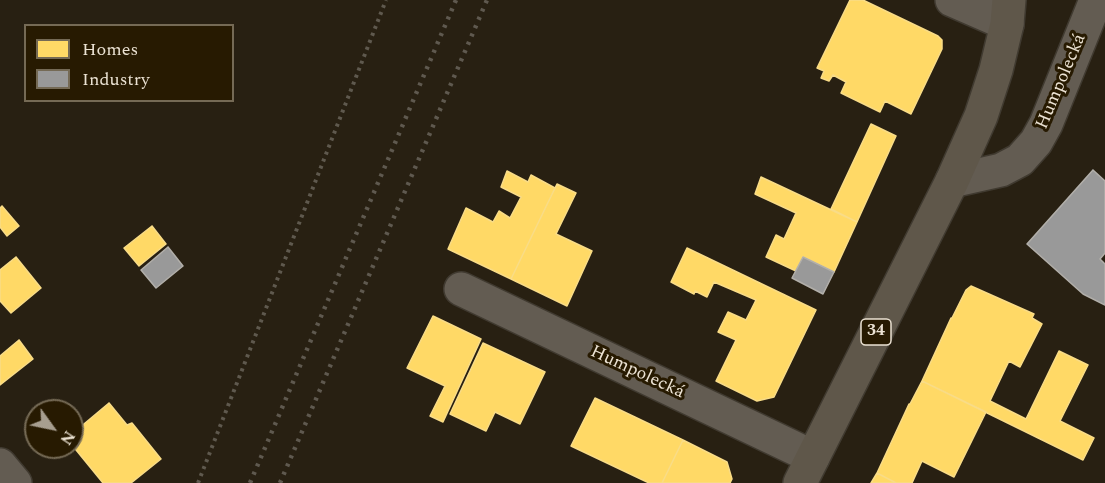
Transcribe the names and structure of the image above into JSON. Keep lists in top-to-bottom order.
{
  "streets": {
    "main road": ["Humpolecká", "34"]
  },
  "legend": ["Homes", "Industry"],
  "north": "bottom right"
}
